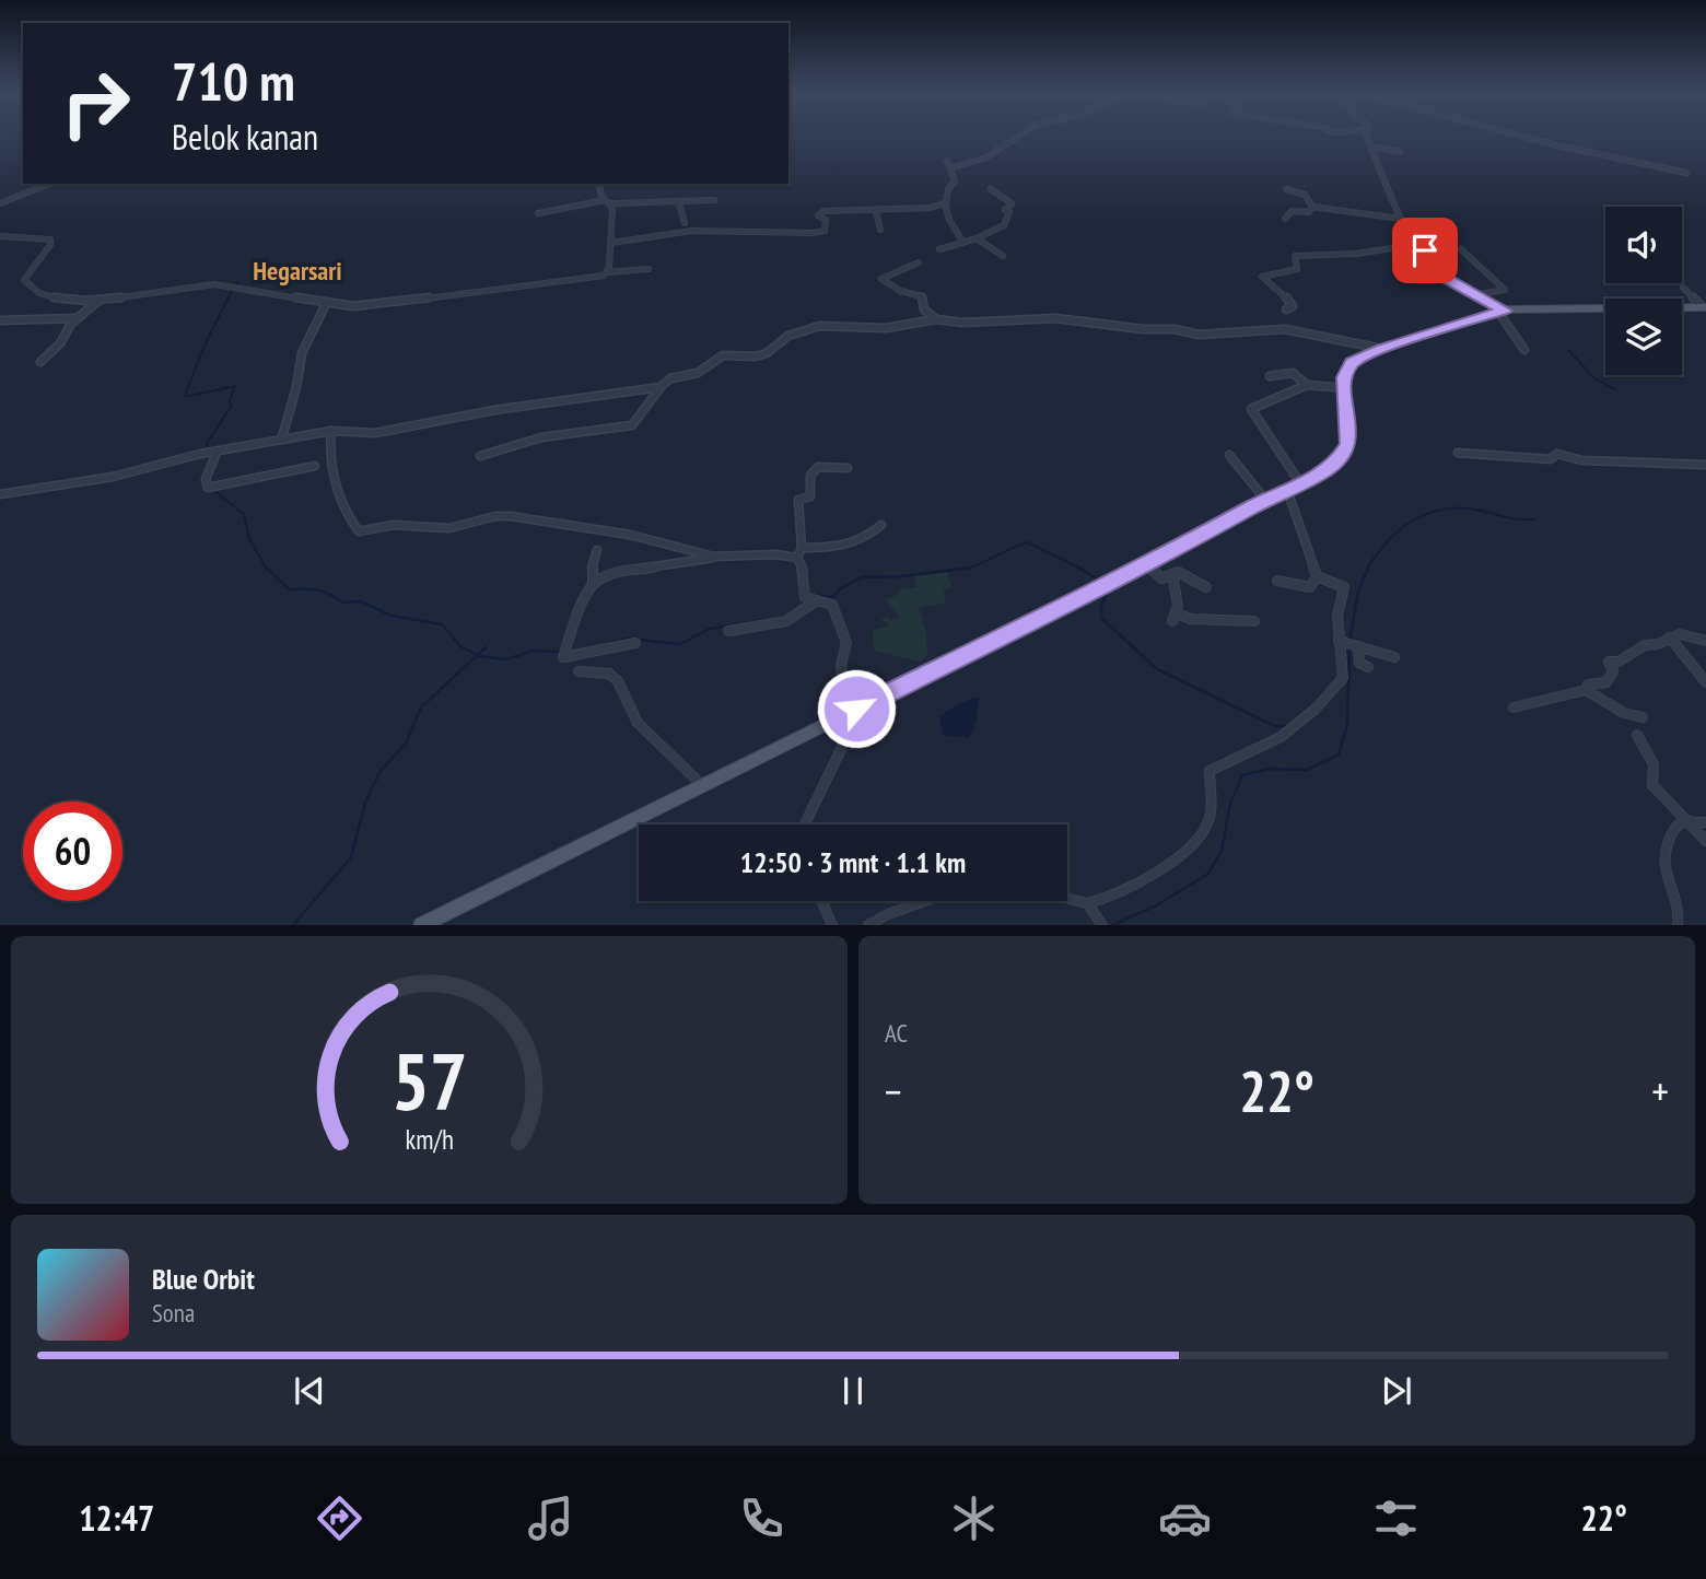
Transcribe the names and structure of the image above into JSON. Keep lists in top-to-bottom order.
{
  "districts": ["Hegarsari"],
  "page": {
    "turn": ["710 m", "Belok kanan"],
    "limit": "60",
    "trip": "12:50 · 3 mnt · 1.1 km",
    "tile": "AC",
    "heat": ["−", "22°", "+"],
    "song": ["Blue Orbit", "Sona"],
    "tabs": ["12:47", "22°"],
    "gauge": ["57", "km/h"]
  }
}
